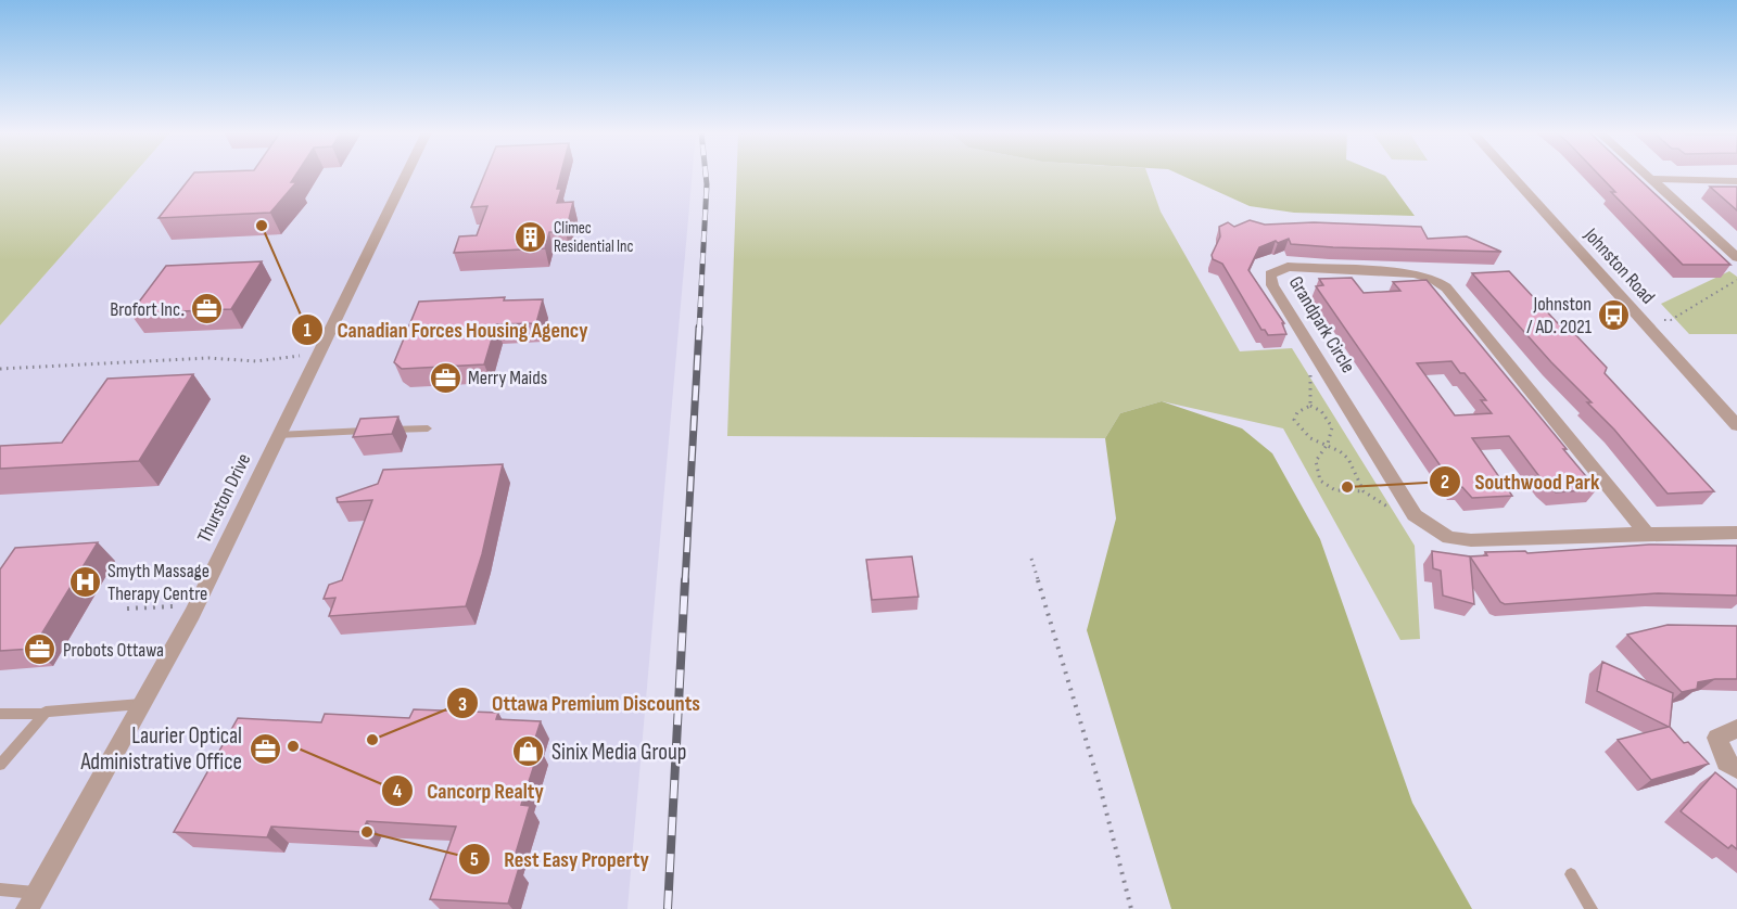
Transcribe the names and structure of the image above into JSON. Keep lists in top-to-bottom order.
{
  "streets": {
    "street": ["Johnston Road", "Grandpark Circle", "Thurston Drive"]
  },
  "places": {
    "other": [
      "Canadian Forces Housing Agency",
      "Southwood Park",
      "Ottawa Premium Discounts",
      "Cancorp Realty",
      "Rest Easy Property"
    ],
    "building": ["Climec Residential Inc"],
    "office": [
      "Brofort Inc.",
      "Merry Maids",
      "Probots Ottawa",
      "Laurier Optical Administrative Office"
    ],
    "bus stop": ["Johnston / AD. 2021"],
    "hospital": ["Smyth Massage Therapy Centre"],
    "shop": ["Sinix Media Group"]
  }
}
